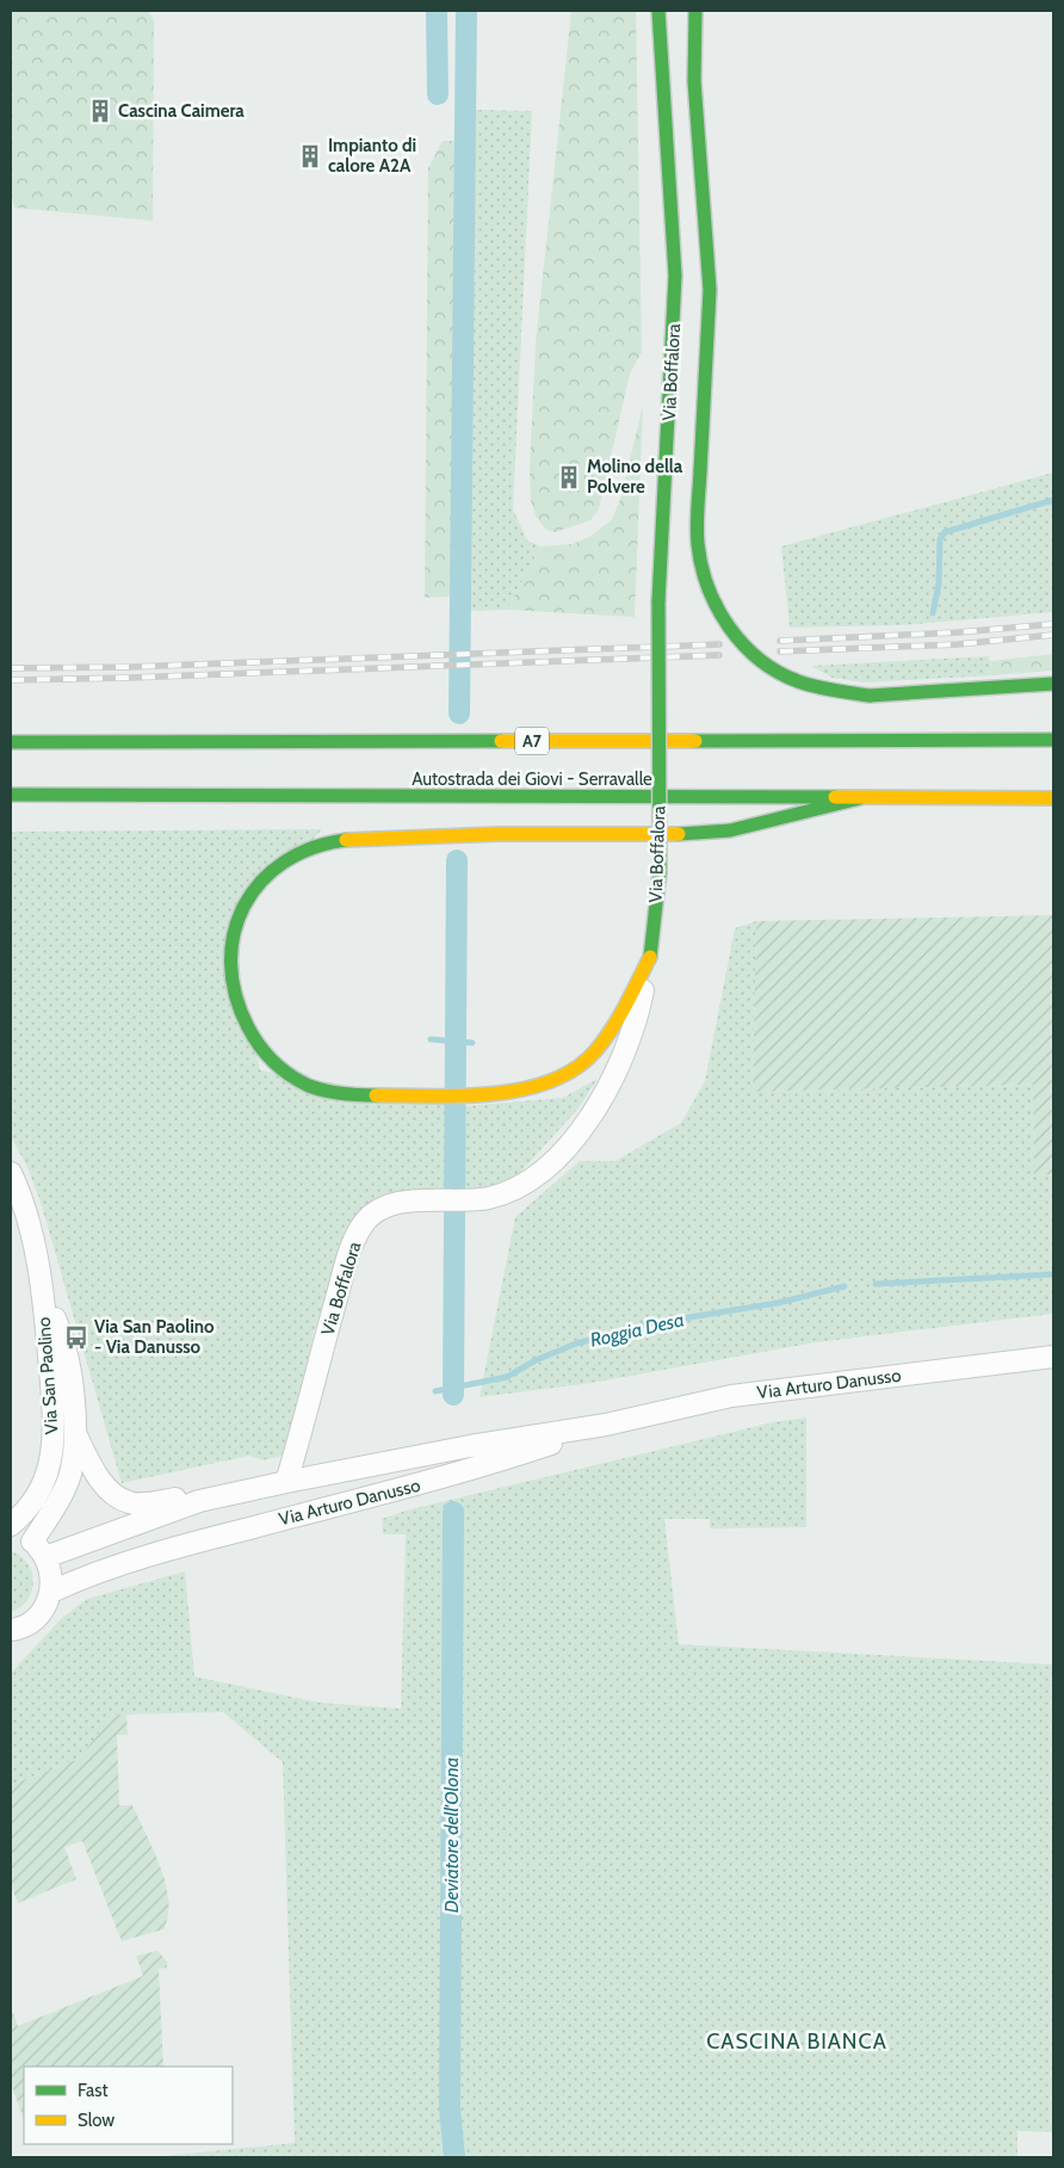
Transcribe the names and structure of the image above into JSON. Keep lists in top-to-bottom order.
{
  "streets": {
    "main road": ["Via Boffalora", "A7", "Autostrada dei Giovi - Serravalle"],
    "street": ["Via San Paolino", "Via Arturo Danusso"]
  },
  "crossings": [
    ["Via Boffalora", "Via Arturo Danusso"],
    ["Via San Paolino", "Via Arturo Danusso"]
  ],
  "districts": ["CASCINA BIANCA"],
  "water": ["Roggia Desa", "Deviatore dell'Olona"],
  "places": {
    "building": ["Cascina Caimera", "Impianto di calore A2A", "Molino della Polvere"],
    "bus stop": ["Via San Paolino - Via Danusso"]
  },
  "legend": ["Fast", "Slow"]
}
